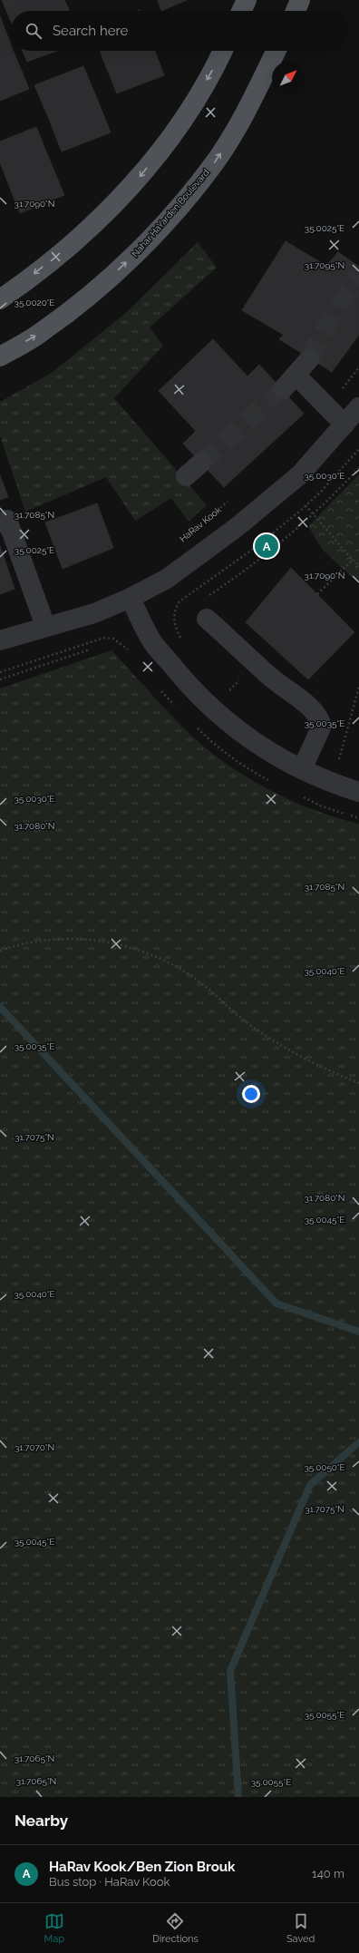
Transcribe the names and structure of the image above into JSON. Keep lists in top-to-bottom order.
{
  "streets": {
    "main road": ["Nahar HaYarden Boulevard"],
    "path": ["HaRav Kook"]
  },
  "north": "top right",
  "page": {
    "search": "Search here",
    "pins": "A",
    "heading": "Nearby",
    "list": [
      {
        "mark": "A",
        "name": "HaRav Kook/Ben Zion Brouk",
        "note": "Bus stop · HaRav Kook",
        "value": "140 m"
      }
    ],
    "nav": ["Map", "Directions", "Saved"]
  },
  "coordinates": [
    "31.7090°N",
    "35.0025°E",
    "31.7095°N",
    "35.0020°E",
    "35.0030°E",
    "31.7085°N",
    "35.0035°E",
    "31.7080°N",
    "35.0040°E",
    "31.7075°N",
    "35.0045°E",
    "31.7070°N",
    "35.0050°E",
    "35.0055°E",
    "31.7065°N"
  ]
}
